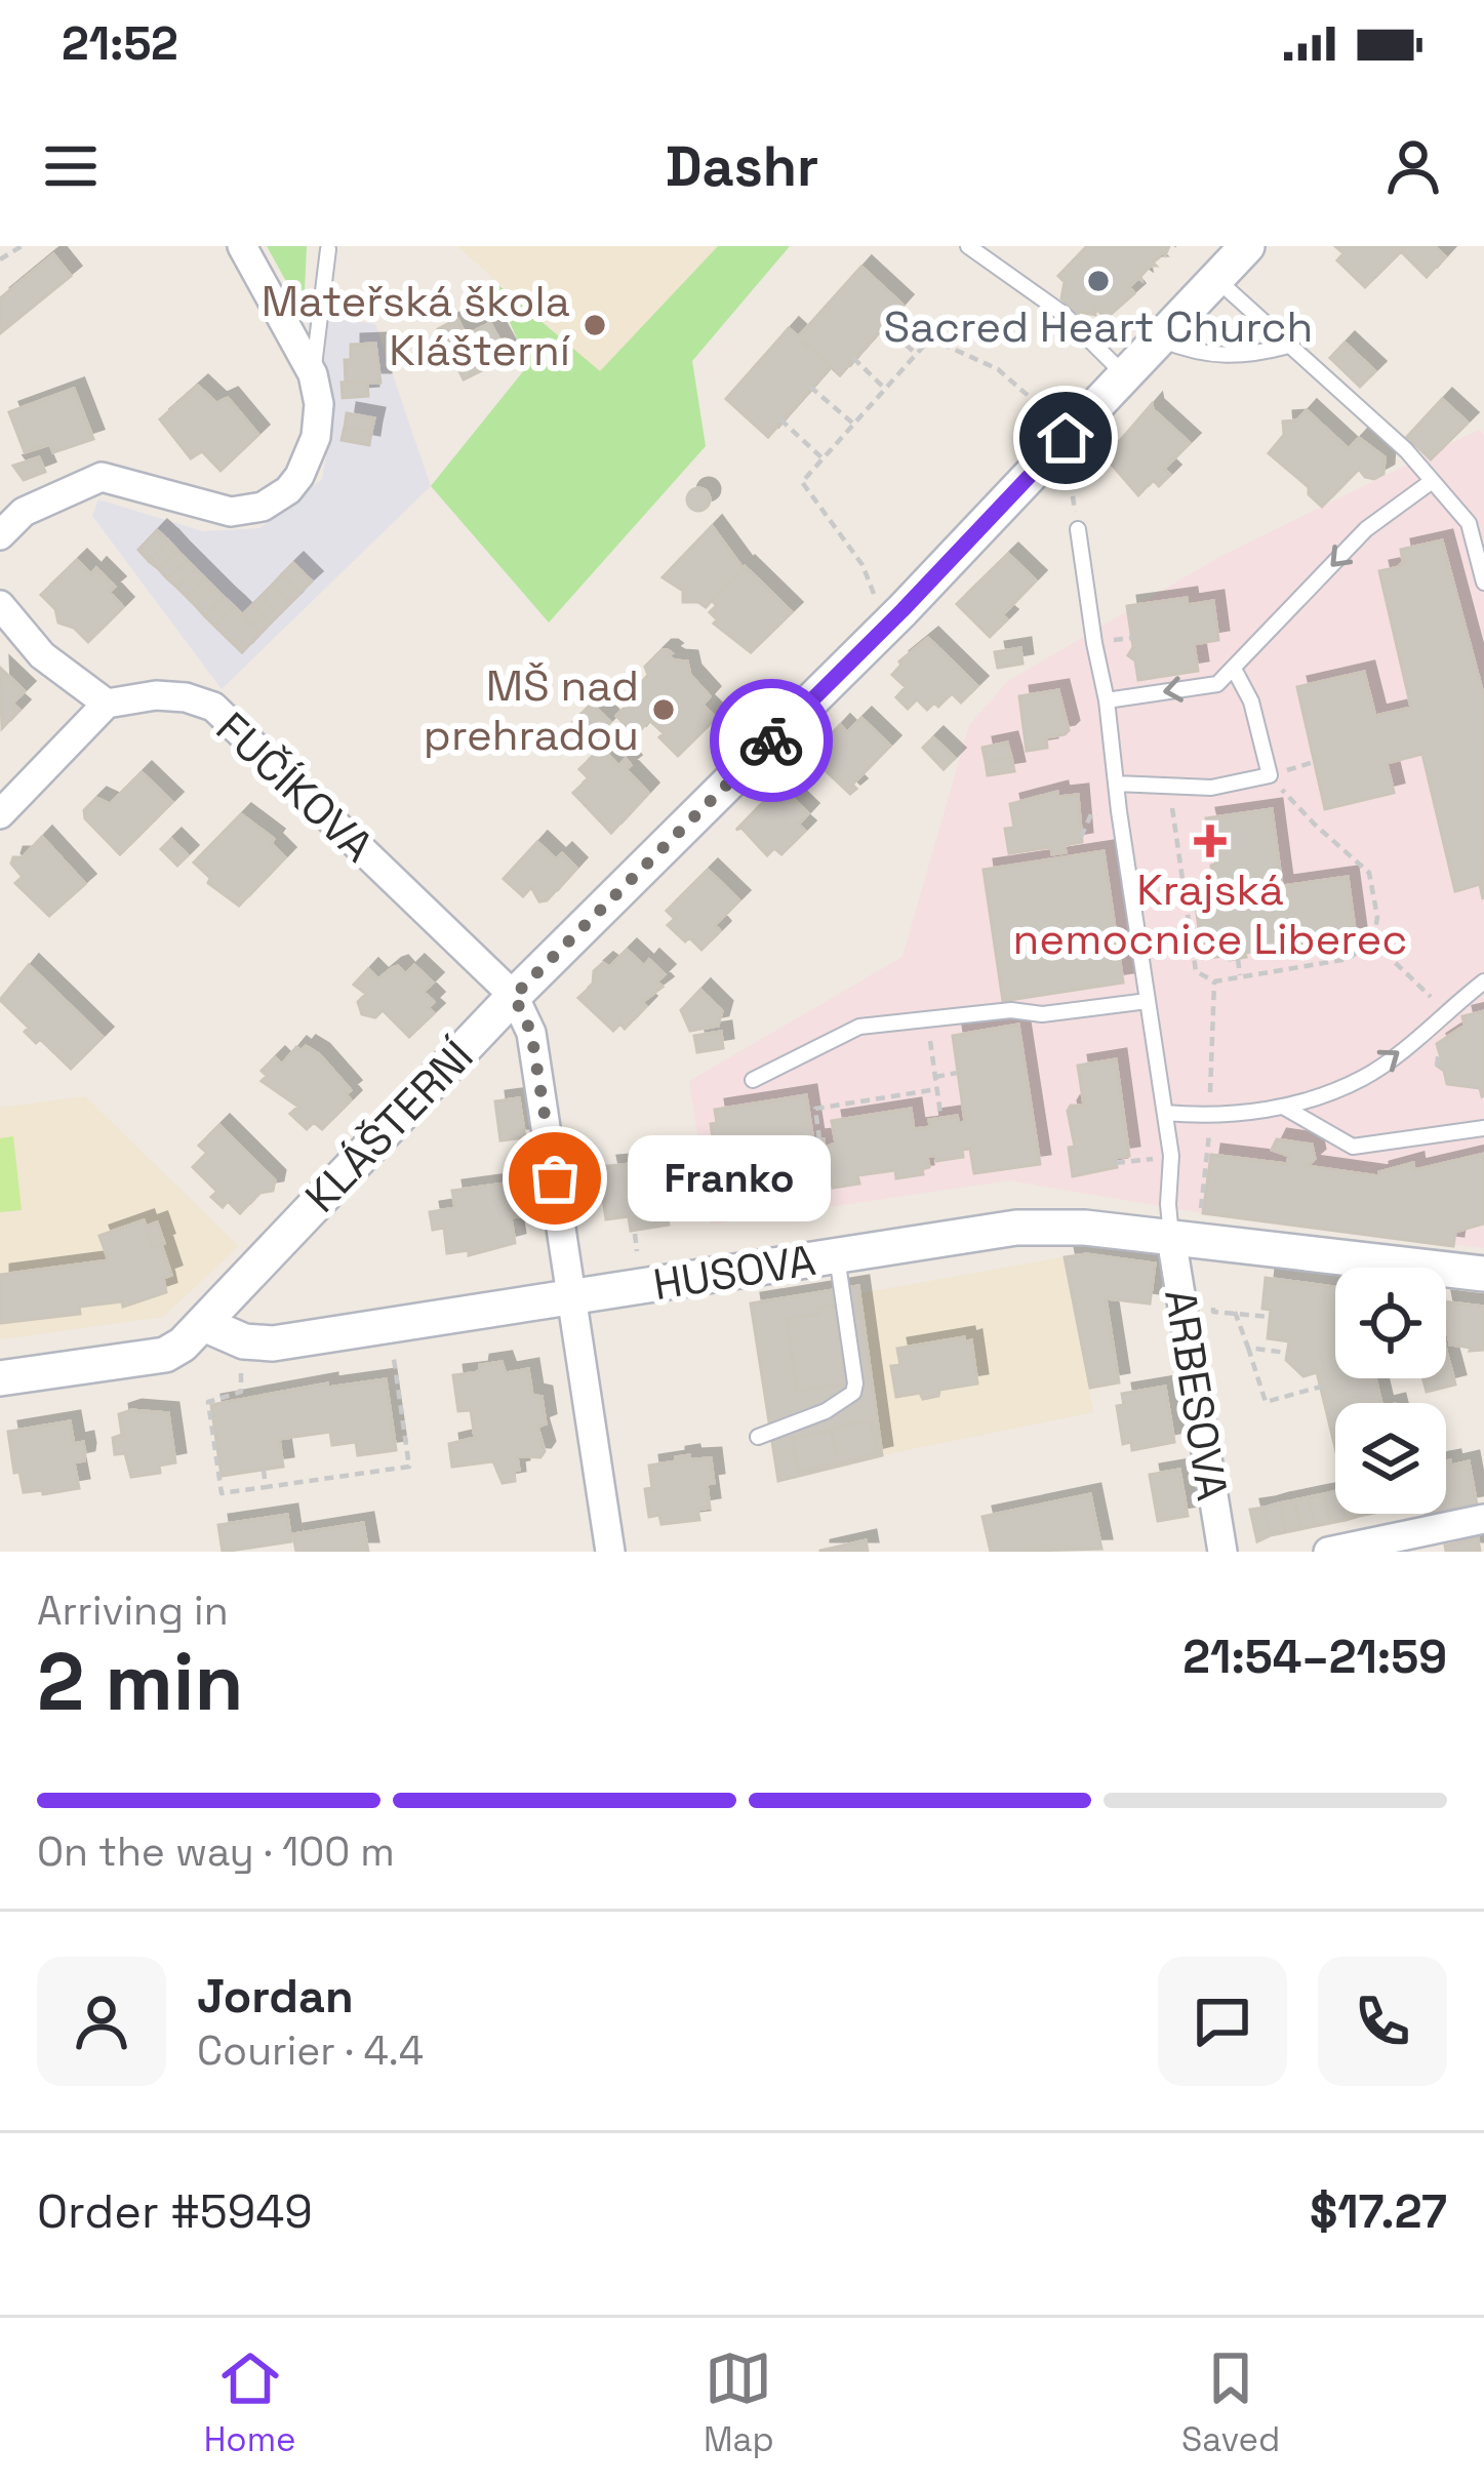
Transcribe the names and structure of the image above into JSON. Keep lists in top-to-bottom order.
{
  "streets": {
    "street": [
      "FUČÍKOVA",
      "KLÁŠTERNÍ",
      "HUSOVA",
      "ARBESOVA"
    ]
  },
  "crossings": [
    ["FUČÍKOVA", "KLÁŠTERNÍ"],
    ["KLÁŠTERNÍ", "HUSOVA"],
    ["HUSOVA", "ARBESOVA"]
  ],
  "places": {
    "other": [
      "Sacred Heart Church",
      "Mateřská škola Klášterní",
      "MŠ nad prehradou",
      "Franko"
    ],
    "health": ["Krajská nemocnice Liberec"]
  },
  "page": {
    "status": "21:52",
    "header": "Dashr",
    "bubble": "Franko",
    "heading": ["2 min", "Arriving in", "21:54–21:59"],
    "panel": [
      "Jordan",
      "Courier · 4.4",
      "Order #5949",
      "$17.27"
    ],
    "bar": "On the way · 100 m",
    "tabs": ["Home", "Map", "Saved"]
  }
}
